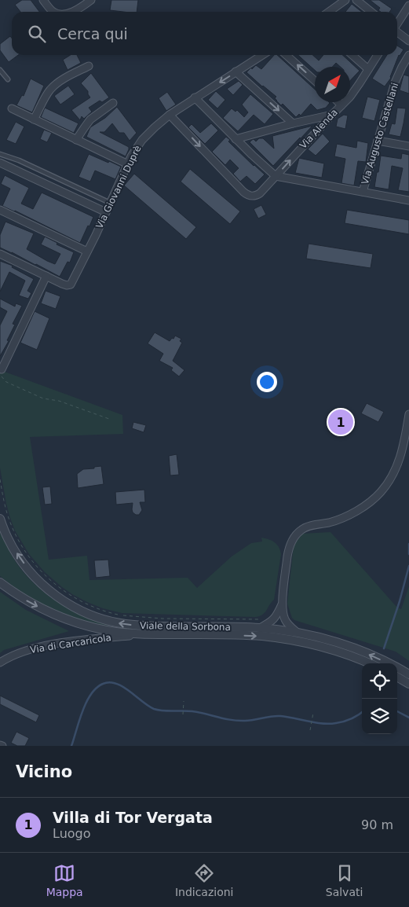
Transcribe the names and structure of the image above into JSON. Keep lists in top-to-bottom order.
{
  "streets": {
    "street": [
      "Via Alenda",
      "Via Augusto Castellani",
      "Via Giovanni Duprè",
      "Viale della Sorbona",
      "Via di Carcaricola"
    ]
  },
  "crossings": [
    ["Via Alenda", "Via Giovanni Duprè"],
    ["Viale della Sorbona", "Via di Carcaricola"]
  ],
  "north": "top right",
  "page": {
    "search": "Cerca qui",
    "pins": "1",
    "heading": "Vicino",
    "list": [
      {
        "mark": "1",
        "name": "Villa di Tor Vergata",
        "note": "Luogo",
        "value": "90 m"
      }
    ],
    "nav": ["Mappa", "Indicazioni", "Salvati"]
  }
}
